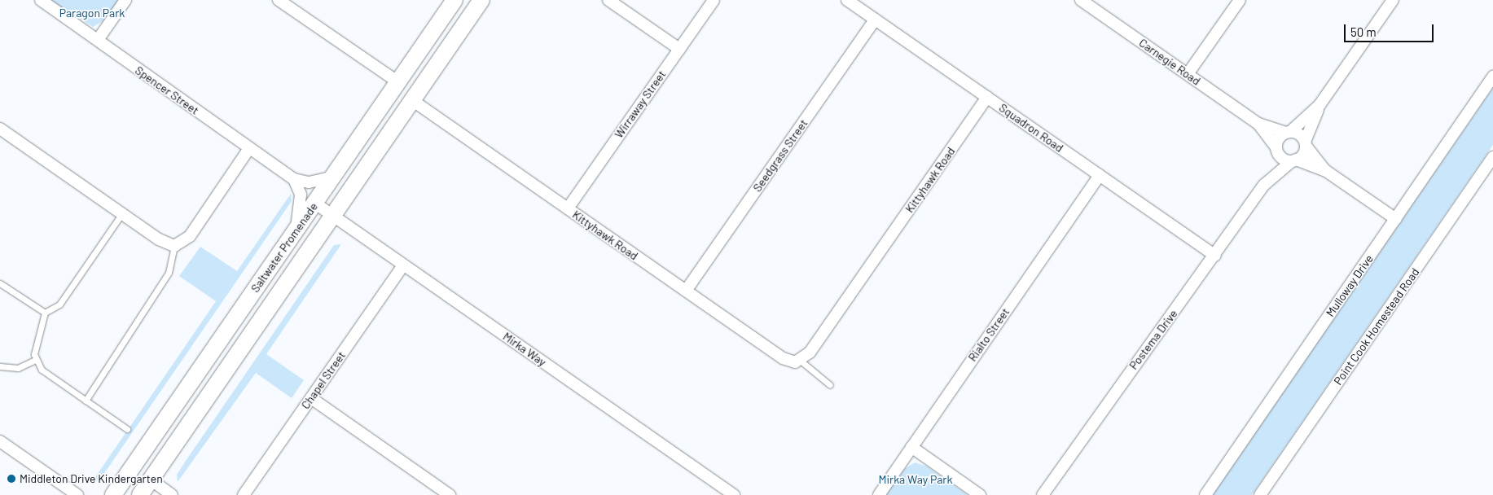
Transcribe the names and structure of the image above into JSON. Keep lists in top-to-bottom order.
{
  "streets": {
    "street": [
      "Carnegie Road",
      "Spencer Street",
      "Wirraway Street",
      "Squadron Road",
      "Seedgrass Street",
      "Kittyhawk Road",
      "Saltwater Promenade",
      "Mulloway Drive",
      "Point Cook Homestead Road",
      "Rialto Street",
      "Postema Drive",
      "Mirka Way",
      "Chapel Street"
    ]
  },
  "crossings": [
    ["Carnegie Road", "Postema Drive"],
    ["Spencer Street", "Saltwater Promenade"],
    ["Wirraway Street", "Kittyhawk Road"],
    ["Squadron Road", "Seedgrass Street"],
    ["Squadron Road", "Kittyhawk Road"],
    ["Squadron Road", "Rialto Street"],
    ["Squadron Road", "Postema Drive"],
    ["Seedgrass Street", "Kittyhawk Road"],
    ["Kittyhawk Road", "Saltwater Promenade"],
    ["Saltwater Promenade", "Mirka Way"],
    ["Mirka Way", "Chapel Street"]
  ],
  "parks": ["Paragon Park", "Mirka Way Park"],
  "places": ["Middleton Drive Kindergarten"],
  "scale_bar": "50 m"
}
